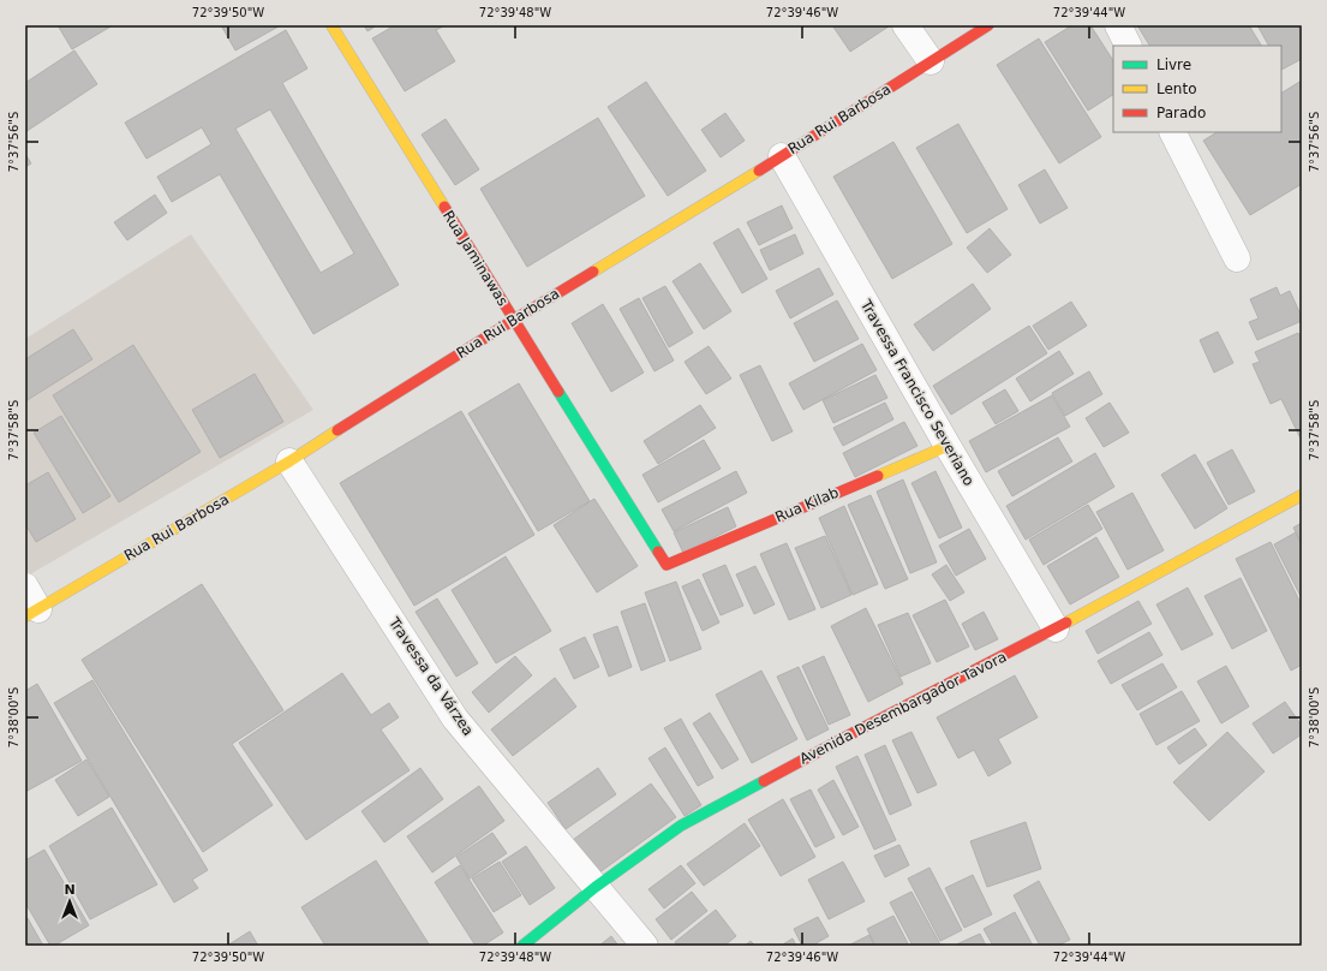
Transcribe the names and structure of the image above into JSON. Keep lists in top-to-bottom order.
{
  "streets": {
    "street": [
      "Rua Rui Barbosa",
      "Rua Jaminawas",
      "Travessa Francisco Severiano",
      "Rua Kilab",
      "Travessa da Várzea",
      "Avenida Desembargador Tavora"
    ]
  },
  "crossings": [
    ["Rua Rui Barbosa", "Rua Jaminawas"],
    ["Rua Rui Barbosa", "Travessa Francisco Severiano"],
    ["Rua Rui Barbosa", "Travessa da Várzea"],
    ["Rua Jaminawas", "Rua Kilab"],
    ["Travessa Francisco Severiano", "Rua Kilab"],
    ["Travessa Francisco Severiano", "Avenida Desembargador Tavora"],
    ["Travessa da Várzea", "Avenida Desembargador Tavora"]
  ],
  "legend": ["Livre", "Lento", "Parado"],
  "north": "top",
  "coordinates": [
    "72°39'50\"W",
    "72°39'48\"W",
    "72°39'46\"W",
    "72°39'44\"W",
    "7°37'56\"S",
    "7°37'58\"S",
    "7°38'00\"S"
  ]
}
